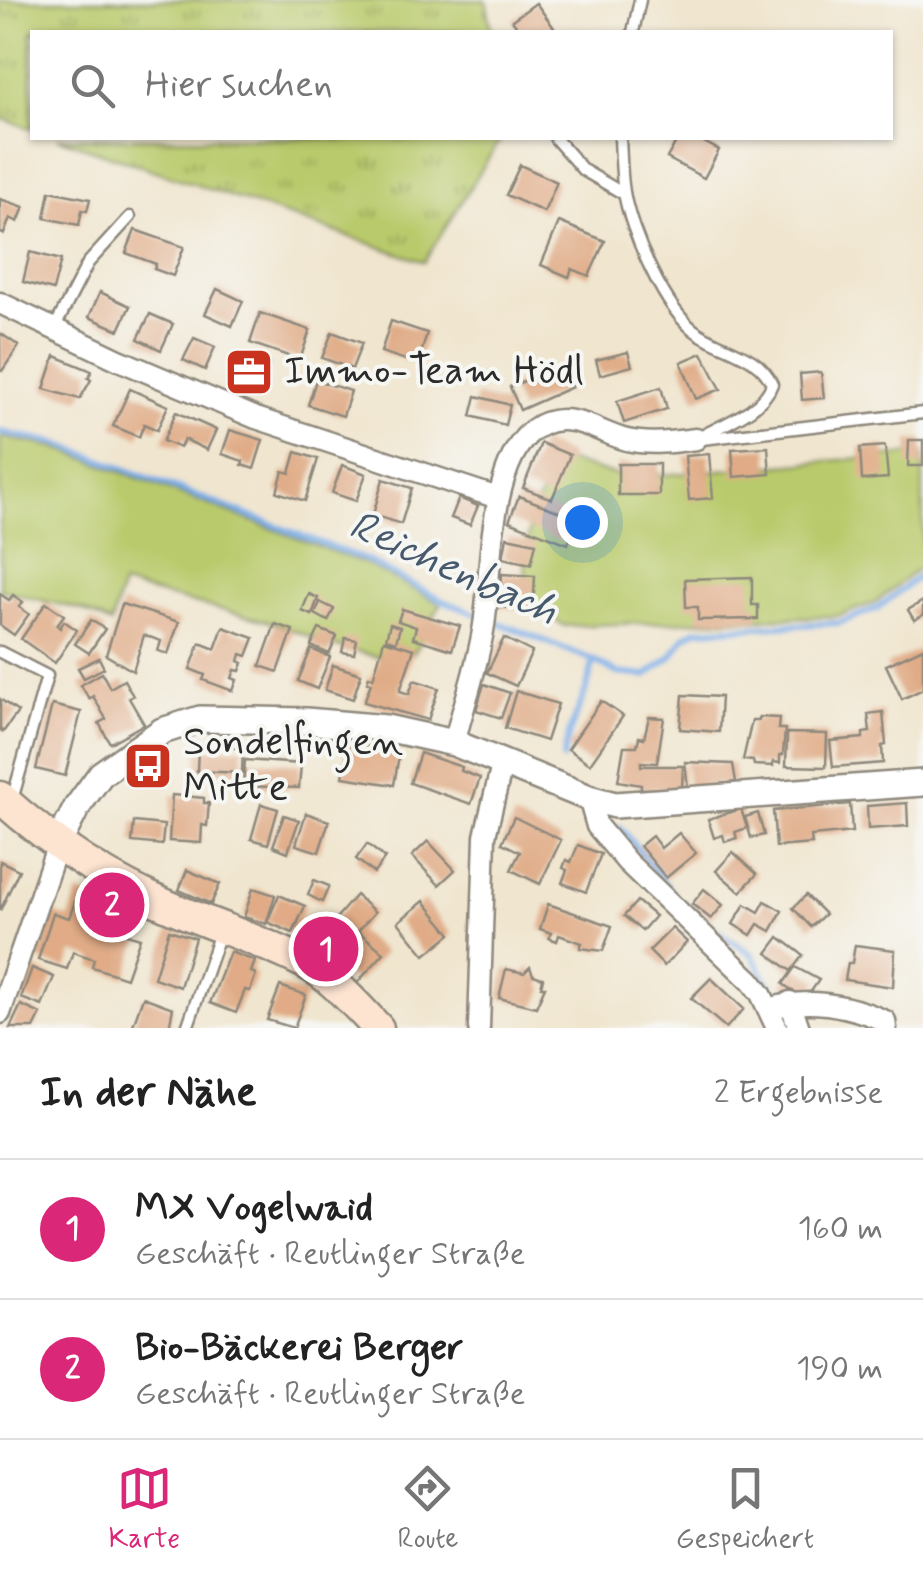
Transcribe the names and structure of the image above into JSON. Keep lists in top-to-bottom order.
{
  "water": ["Reichenbach"],
  "places": {
    "office": ["Immo-Team Hödl"],
    "bus stop": ["Sondelfingen Mitte"]
  },
  "page": {
    "search": "Hier suchen",
    "pins": ["2", "1"],
    "heading": ["In der Nähe", "2 Ergebnisse"],
    "list": [
      {
        "mark": "1",
        "name": "MX Vogelwaid",
        "note": "Geschäft · Reutlinger Straße",
        "value": "160 m"
      },
      {
        "mark": "2",
        "name": "Bio-Bäckerei Berger",
        "note": "Geschäft · Reutlinger Straße",
        "value": "190 m"
      }
    ],
    "nav": ["Karte", "Route", "Gespeichert"]
  }
}
